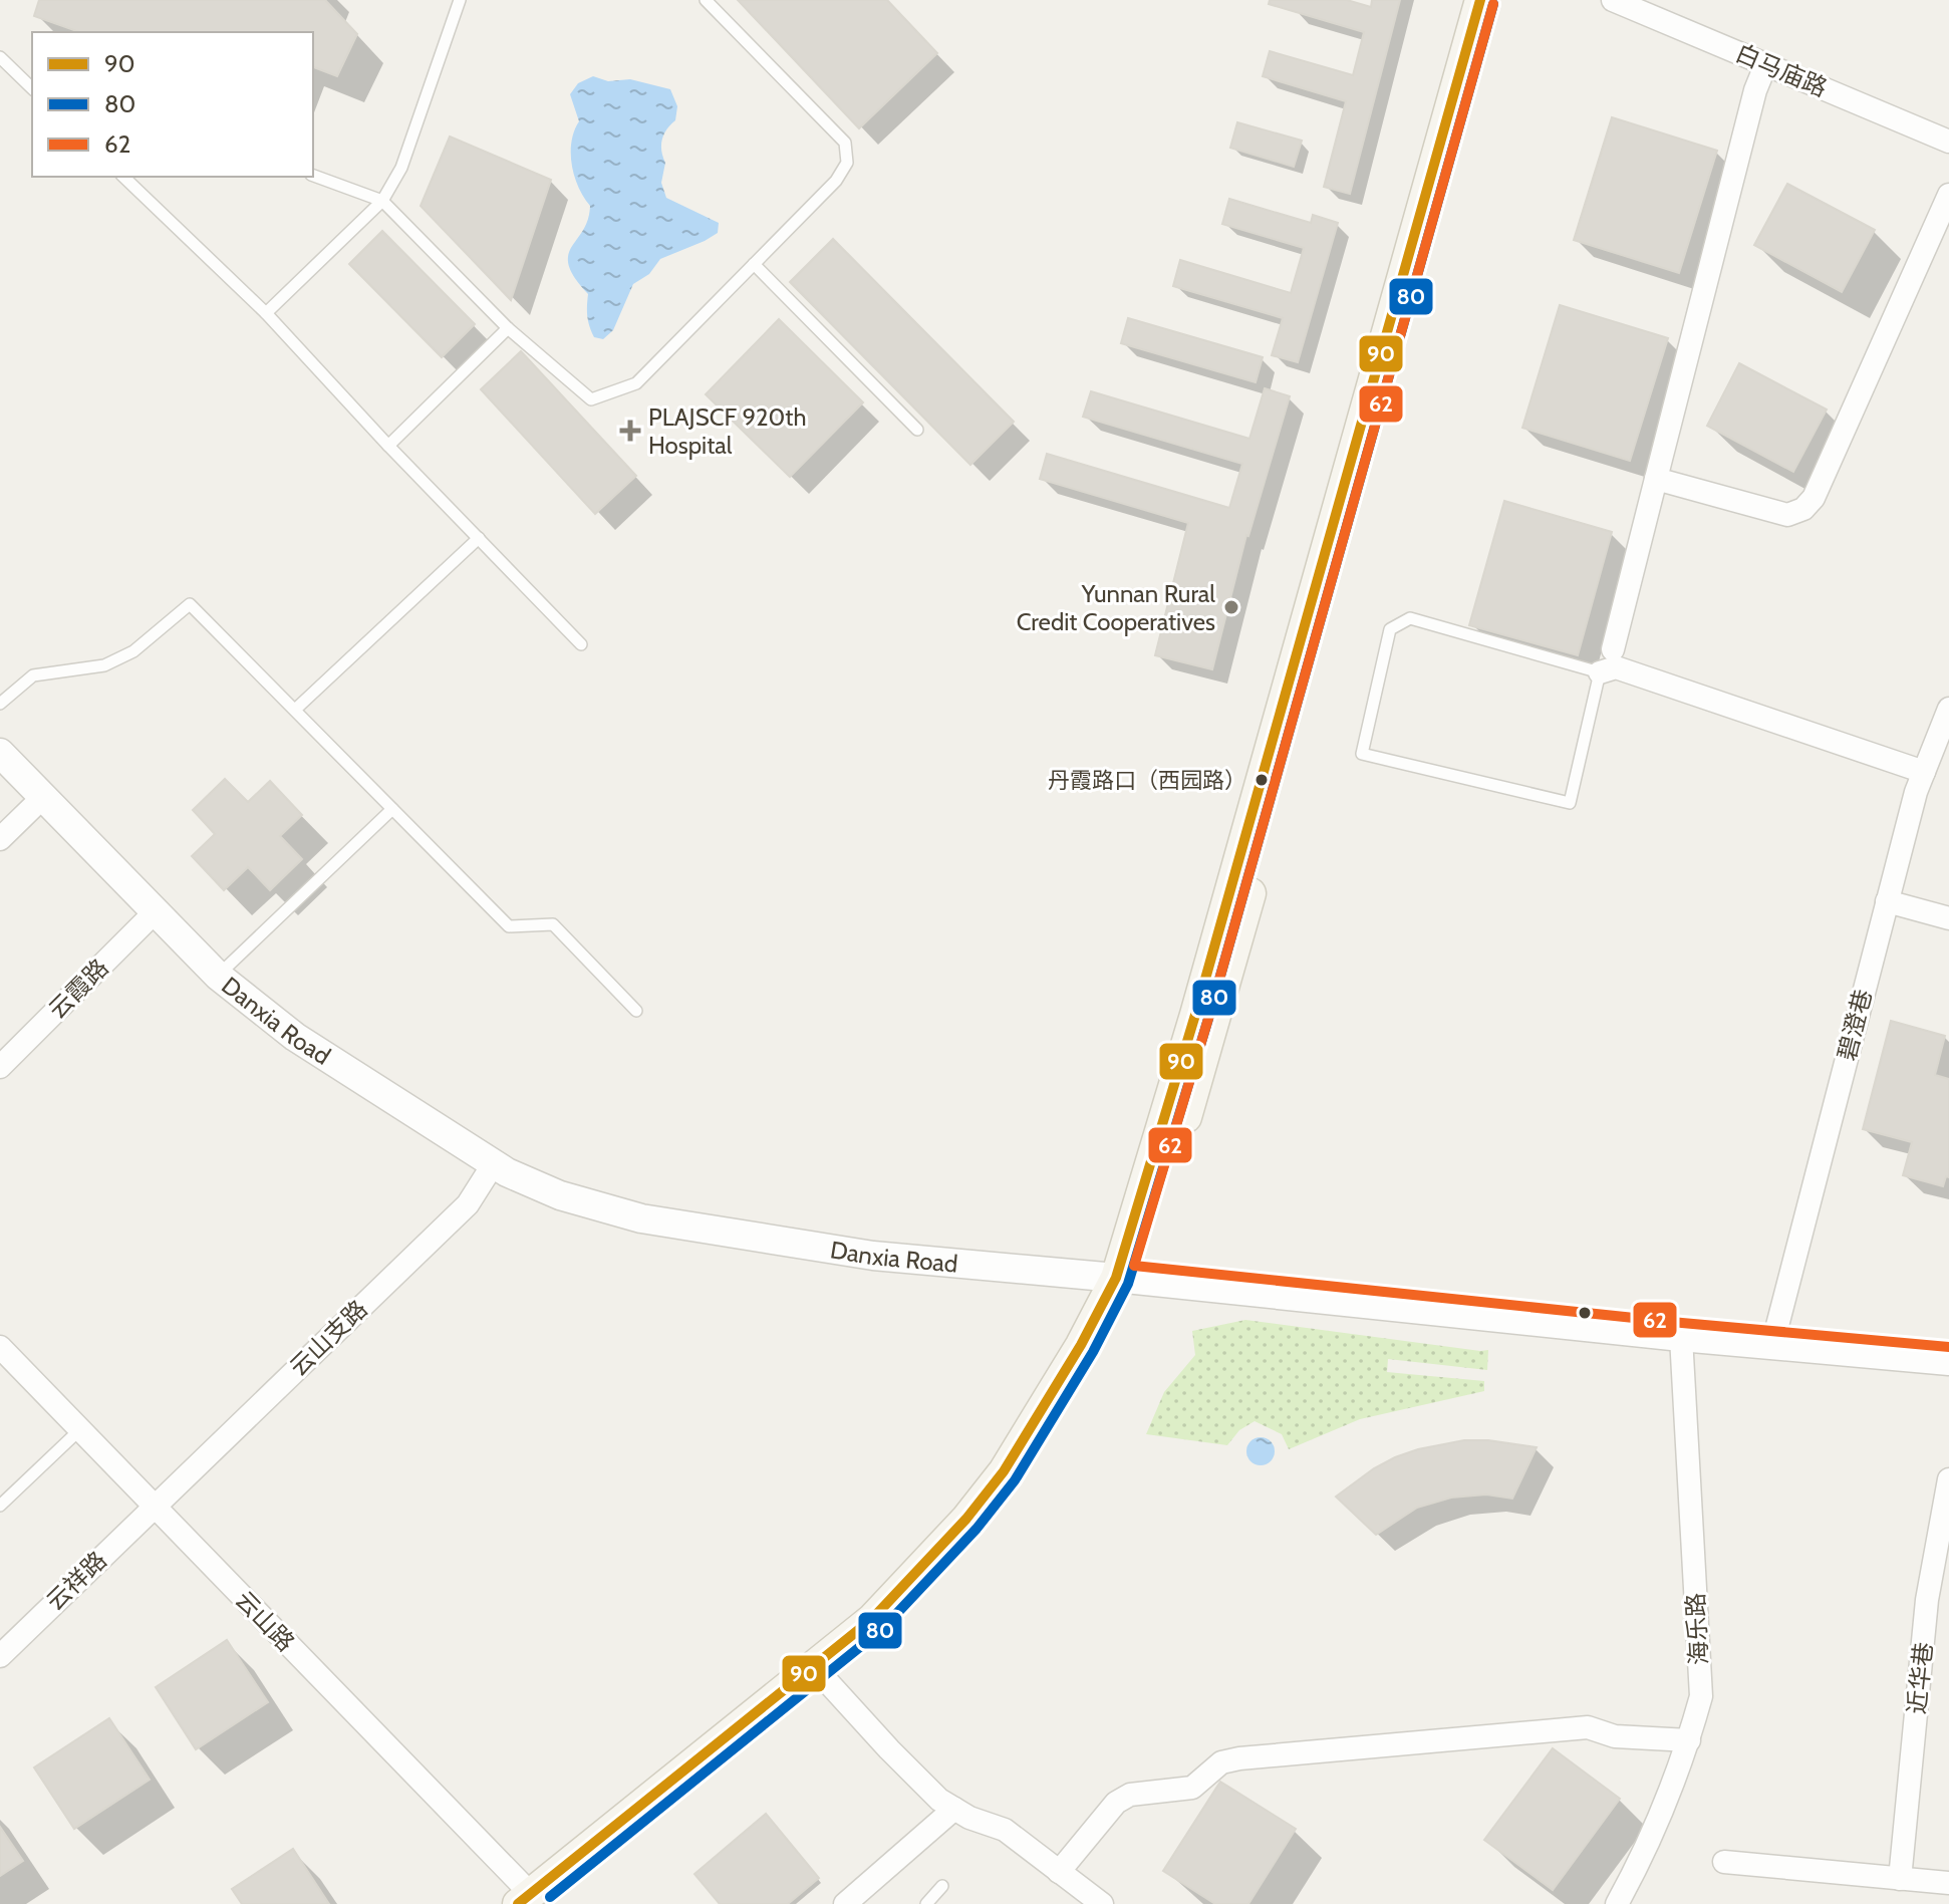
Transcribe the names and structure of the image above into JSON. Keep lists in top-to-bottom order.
{
  "streets": {
    "street": [
      "白马庙路",
      "云霞路",
      "Danxia Road",
      "碧澄巷",
      "云山支路",
      "云祥路",
      "云山路",
      "海乐路",
      "近华巷"
    ]
  },
  "crossings": [
    ["云霞路", "Danxia Road"],
    ["Danxia Road", "碧澄巷"],
    ["Danxia Road", "云山支路"],
    ["Danxia Road", "海乐路"],
    ["云山支路", "云祥路"],
    ["云山支路", "云山路"],
    ["云祥路", "云山路"]
  ],
  "places": {
    "health": ["PLAJSCF 920th Hospital"],
    "other": ["Yunnan Rural Credit Cooperatives", "丹霞路口（西园路）"]
  },
  "lines": ["transit line 90", "transit line 80", "transit line 62"],
  "legend": ["90", "80", "62"]
}
